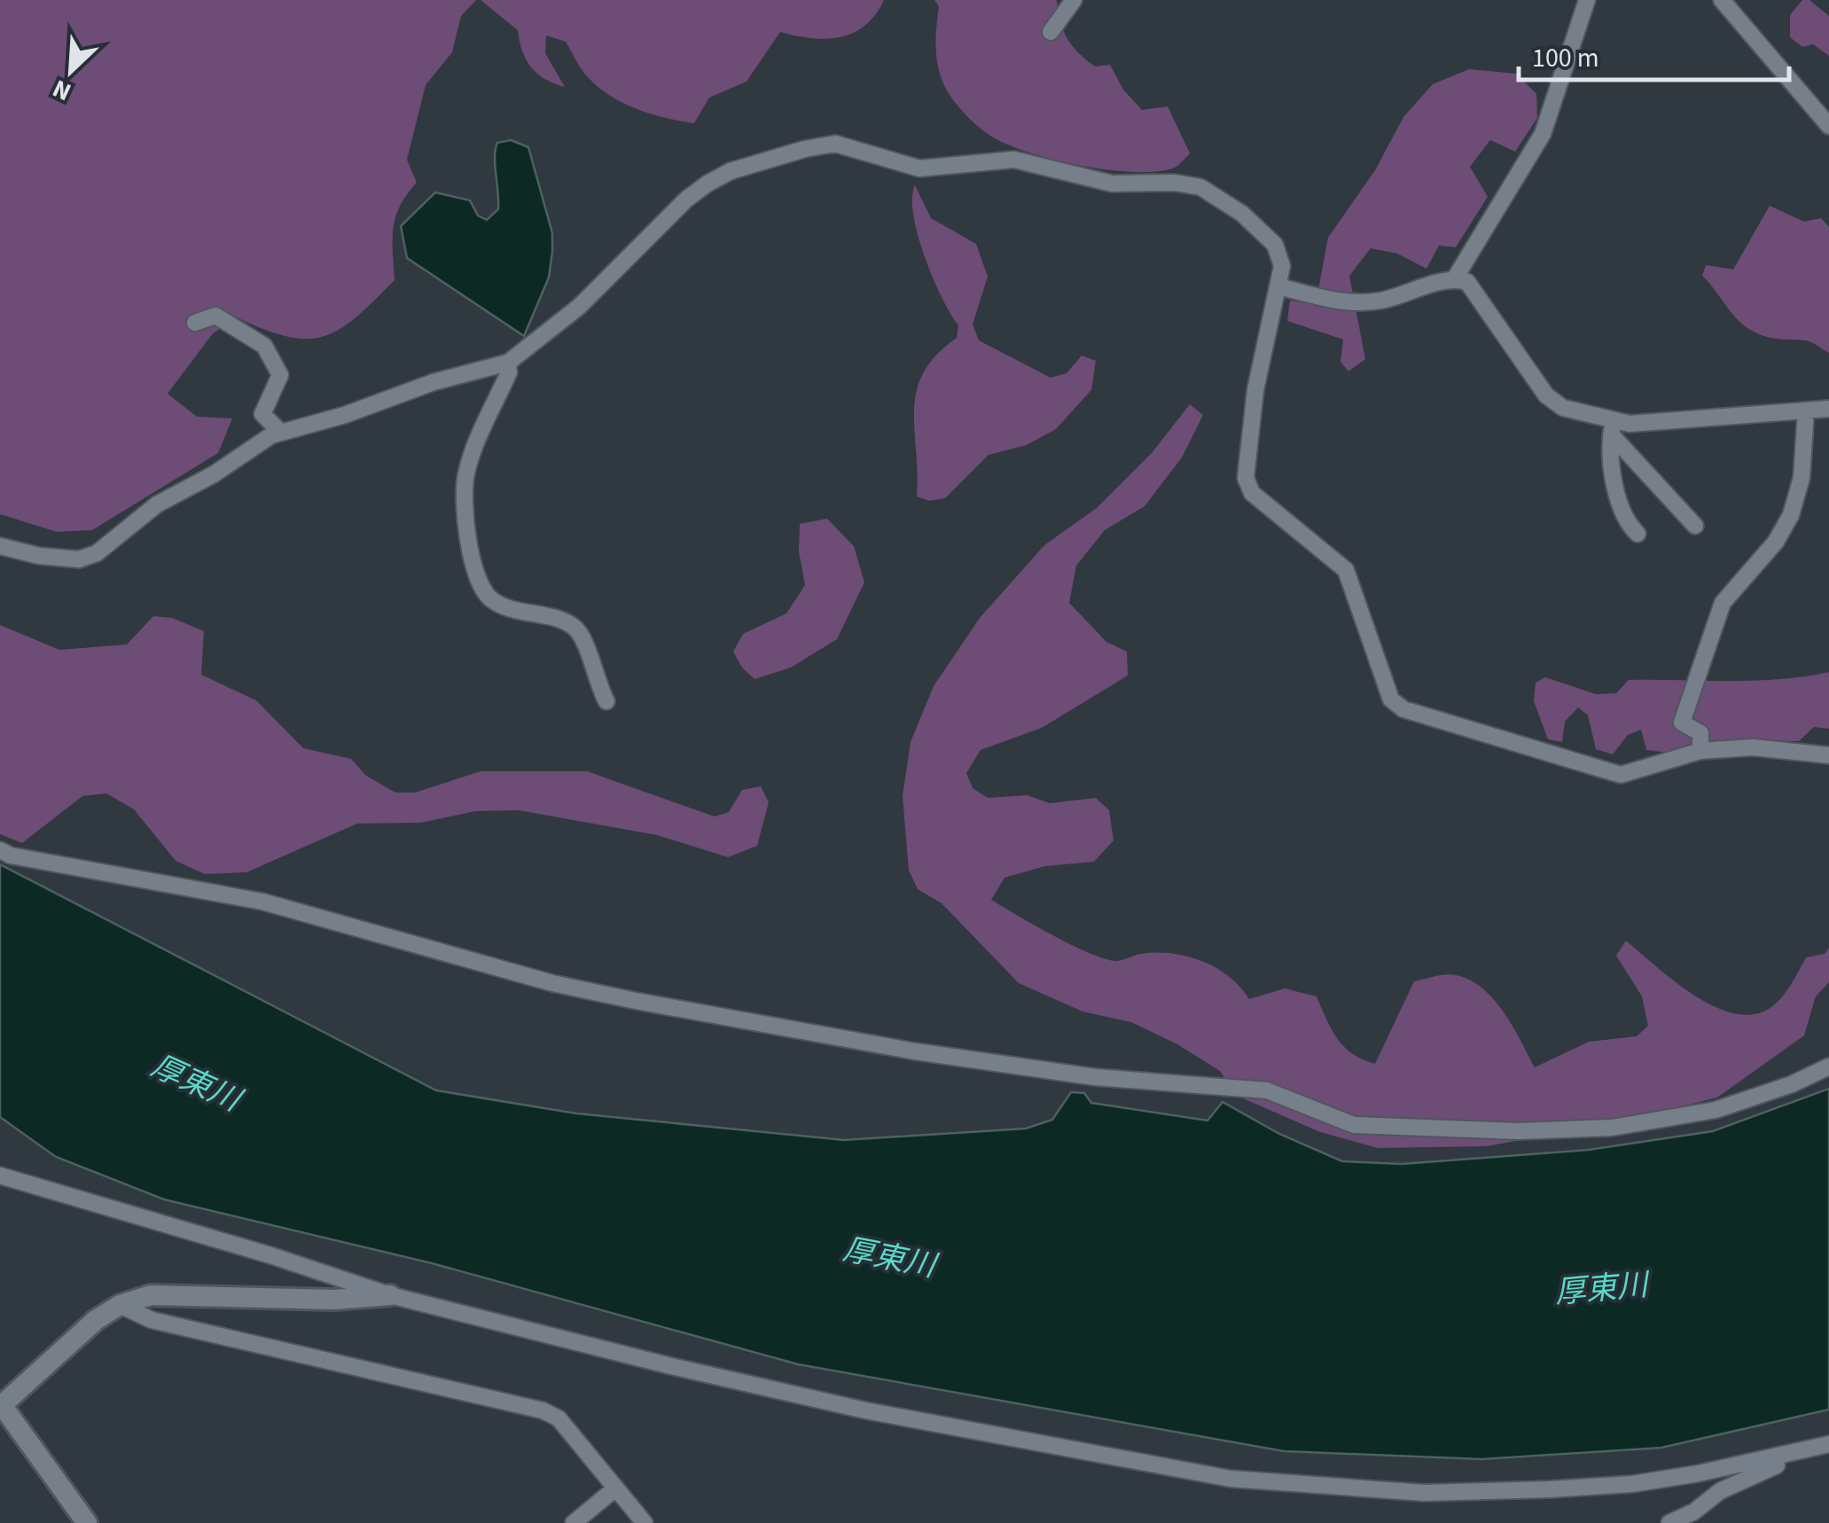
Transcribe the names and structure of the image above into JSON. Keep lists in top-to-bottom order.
{
  "water": ["厚東川"],
  "scale_bar": "100 m",
  "north": "bottom left"
}
